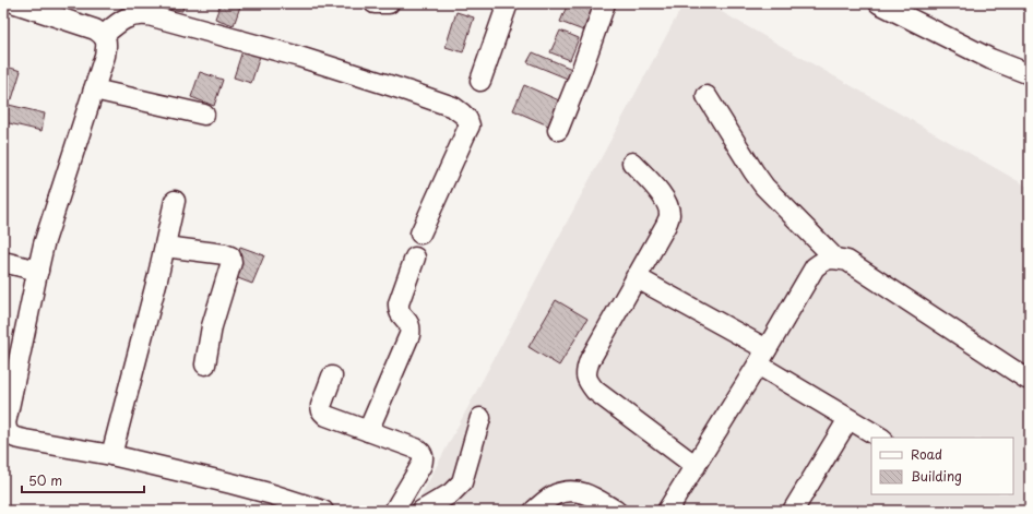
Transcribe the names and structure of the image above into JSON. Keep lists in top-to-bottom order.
{
  "legend": ["Road", "Building"],
  "scale_bar": "50 m"
}
